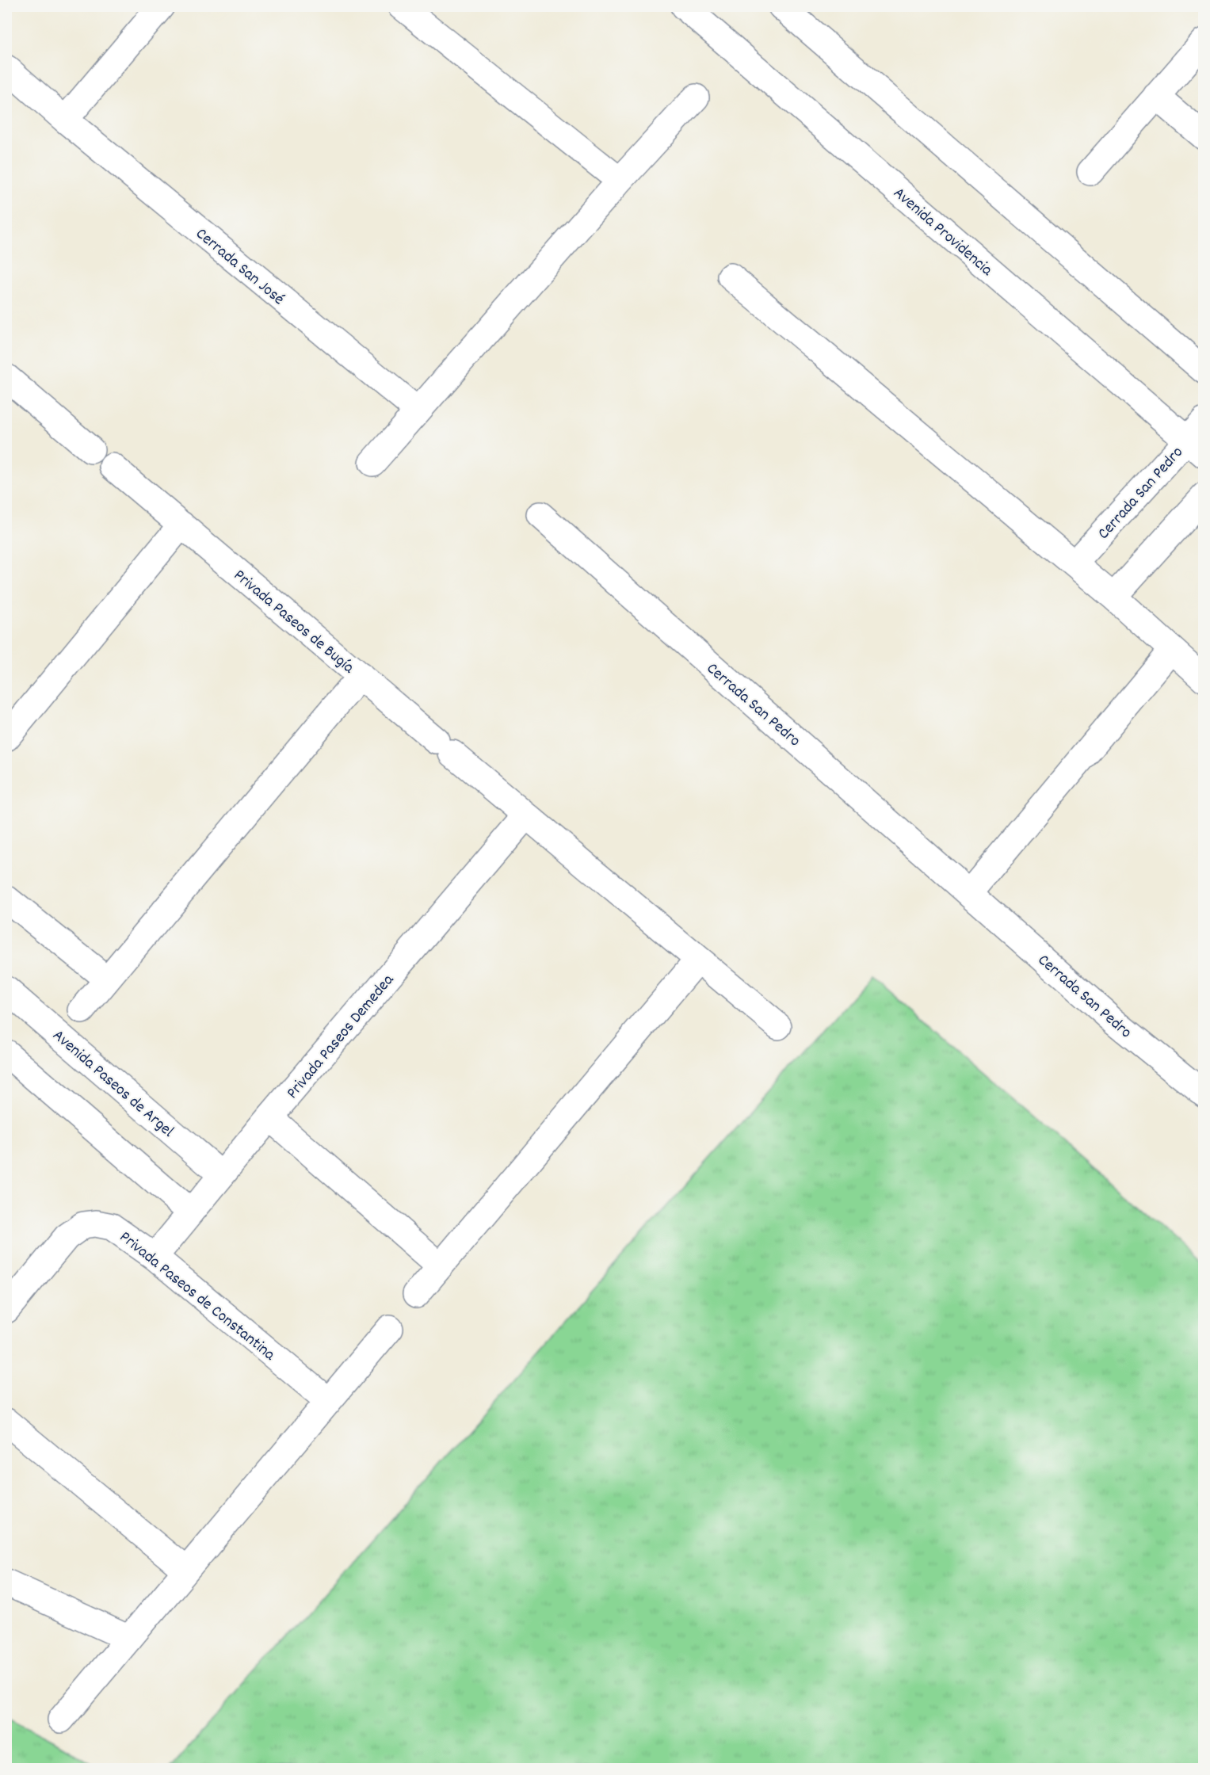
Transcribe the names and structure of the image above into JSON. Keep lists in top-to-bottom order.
{
  "streets": {
    "street": [
      "Avenida Providencia",
      "Cerrada San José",
      "Cerrada San Pedro",
      "Privada Paseos de Bugía",
      "Privada Paseos Demedea",
      "Avenida Paseos de Argel",
      "Privada Paseos de Constantina"
    ]
  },
  "crossings": [
    ["Avenida Providencia", "Cerrada San Pedro"],
    ["Privada Paseos Demedea", "Avenida Paseos de Argel"],
    ["Privada Paseos Demedea", "Privada Paseos de Constantina"]
  ]
}
